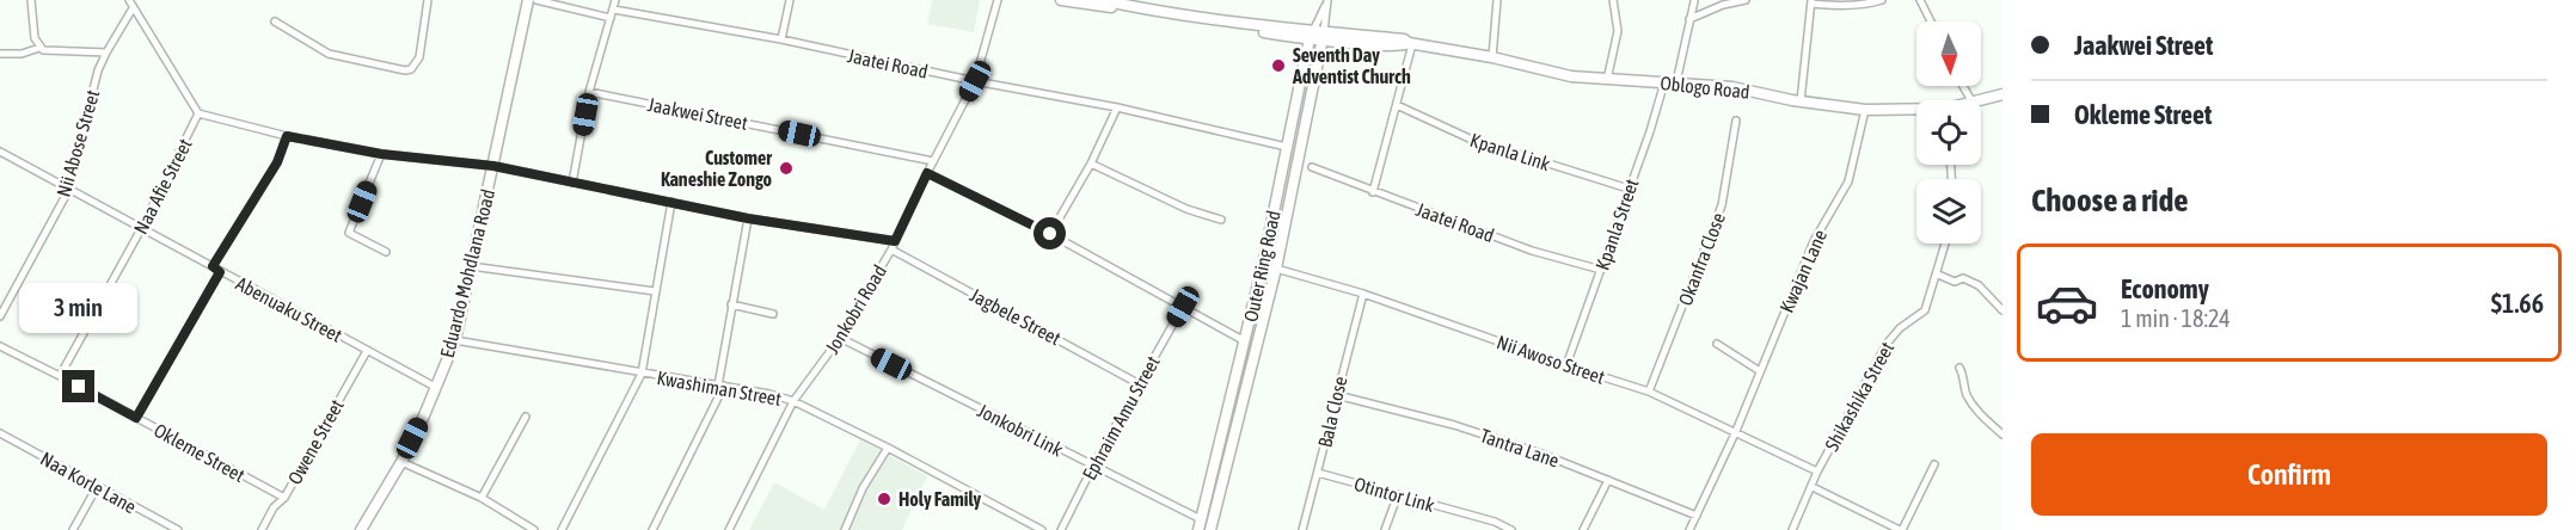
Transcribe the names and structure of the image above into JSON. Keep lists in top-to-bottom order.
{
  "streets": {
    "main road": ["Oblogo Road", "Outer Ring Road", "Eduardo Mohdlana Road"],
    "street": [
      "Jaatei Road",
      "Jaakwei Street",
      "Nii Abose Street",
      "Kpanla Link",
      "Naa Afie Street",
      "Kpanla Street",
      "Okanfra Close",
      "Kwajan Lane",
      "Abenuaku Street",
      "Jonkobri Road",
      "Jagbele Street",
      "Nii Awoso Street",
      "Kwashiman Street",
      "Shikashika Street",
      "Bala Close",
      "Ephraim Amu Street",
      "Jonkobri Link",
      "Owene Street",
      "Tantra Lane",
      "Okleme Street",
      "Naa Korle Lane",
      "Otintor Link"
    ]
  },
  "crossings": [
    ["Jaatei Road", "Kpanla Street"],
    ["Jaatei Road", "Outer Ring Road"],
    ["Jaatei Road", "Jonkobri Road"],
    ["Oblogo Road", "Kpanla Street"],
    ["Oblogo Road", "Outer Ring Road"],
    ["Oblogo Road", "Kwajan Lane"],
    ["Jaakwei Street", "Jonkobri Road"],
    ["Nii Abose Street", "Naa Afie Street"],
    ["Nii Abose Street", "Abenuaku Street"],
    ["Kpanla Link", "Kpanla Street"],
    ["Naa Afie Street", "Abenuaku Street"],
    ["Naa Afie Street", "Okleme Street"],
    ["Kpanla Street", "Nii Awoso Street"],
    ["Okanfra Close", "Nii Awoso Street"],
    ["Outer Ring Road", "Nii Awoso Street"],
    ["Outer Ring Road", "Jonkobri Link"],
    ["Kwajan Lane", "Nii Awoso Street"],
    ["Kwajan Lane", "Tantra Lane"],
    ["Eduardo Mohdlana Road", "Abenuaku Street"],
    ["Eduardo Mohdlana Road", "Kwashiman Street"],
    ["Abenuaku Street", "Owene Street"],
    ["Jonkobri Road", "Jagbele Street"],
    ["Jonkobri Road", "Kwashiman Street"],
    ["Jonkobri Road", "Jonkobri Link"],
    ["Jagbele Street", "Ephraim Amu Street"],
    ["Nii Awoso Street", "Shikashika Street"],
    ["Nii Awoso Street", "Bala Close"],
    ["Bala Close", "Tantra Lane"],
    ["Bala Close", "Otintor Link"],
    ["Ephraim Amu Street", "Jonkobri Link"],
    ["Owene Street", "Okleme Street"]
  ],
  "places": ["Seventh Day Adventist Church", "Customer Kaneshie Zongo", "Holy Family"],
  "north": "bottom",
  "page": {
    "banner": ["Jaakwei Street", "Okleme Street"],
    "heading": "Choose a ride",
    "list": [
      {
        "name": "Economy",
        "note": "1 min · 18:24",
        "value": "$1.66"
      }
    ],
    "bubble": "3 min",
    "buttons": "Confirm"
  }
}
